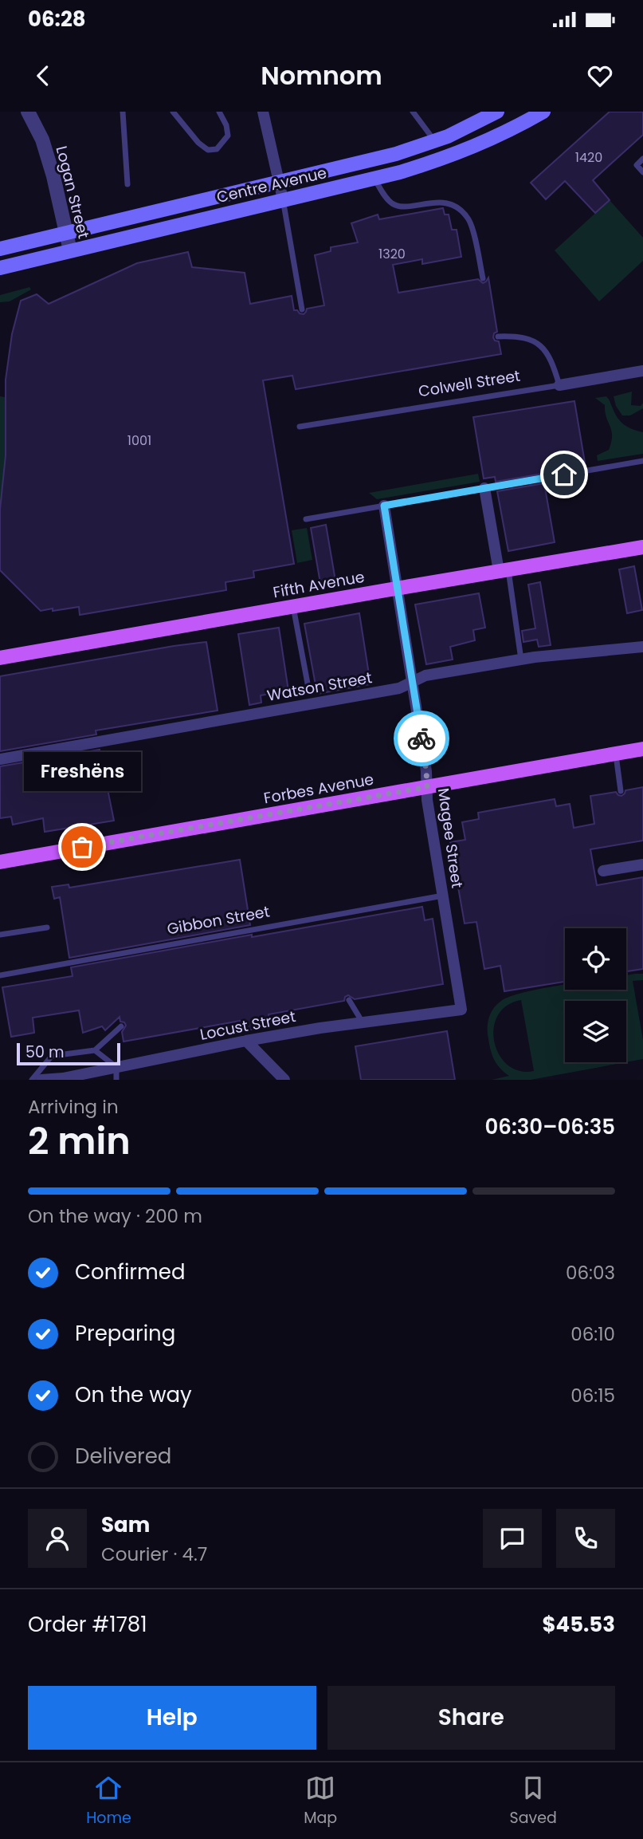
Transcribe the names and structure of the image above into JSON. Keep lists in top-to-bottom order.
{
  "streets": {
    "main road": ["Centre Avenue", "Fifth Avenue", "Forbes Avenue"],
    "street": [
      "Logan Street",
      "Colwell Street",
      "Watson Street",
      "Magee Street",
      "Locust Street"
    ],
    "lane": ["Gibbon Street"]
  },
  "crossings": [
    ["Centre Avenue", "Logan Street"],
    ["Fifth Avenue", "Magee Street"],
    ["Watson Street", "Magee Street"],
    ["Forbes Avenue", "Magee Street"],
    ["Magee Street", "Gibbon Street"],
    ["Magee Street", "Locust Street"]
  ],
  "places": ["Freshëns"],
  "house_numbers": ["1420", "1320", "1001"],
  "scale_bar": "50 m",
  "page": {
    "status": "06:28",
    "header": "Nomnom",
    "bubble": "Freshëns",
    "scale": "50 m",
    "heading": ["2 min", "Arriving in", "06:30–06:35"],
    "panel": [
      "Sam",
      "Courier · 4.7",
      "Order #1781",
      "$45.53"
    ],
    "bar": "On the way · 200 m",
    "list": [
      ["Confirmed", "06:03"],
      ["Preparing", "06:10"],
      ["On the way", "06:15"],
      "Delivered"
    ],
    "buttons": ["Help", "Share"],
    "tabs": ["Home", "Map", "Saved"]
  }
}
